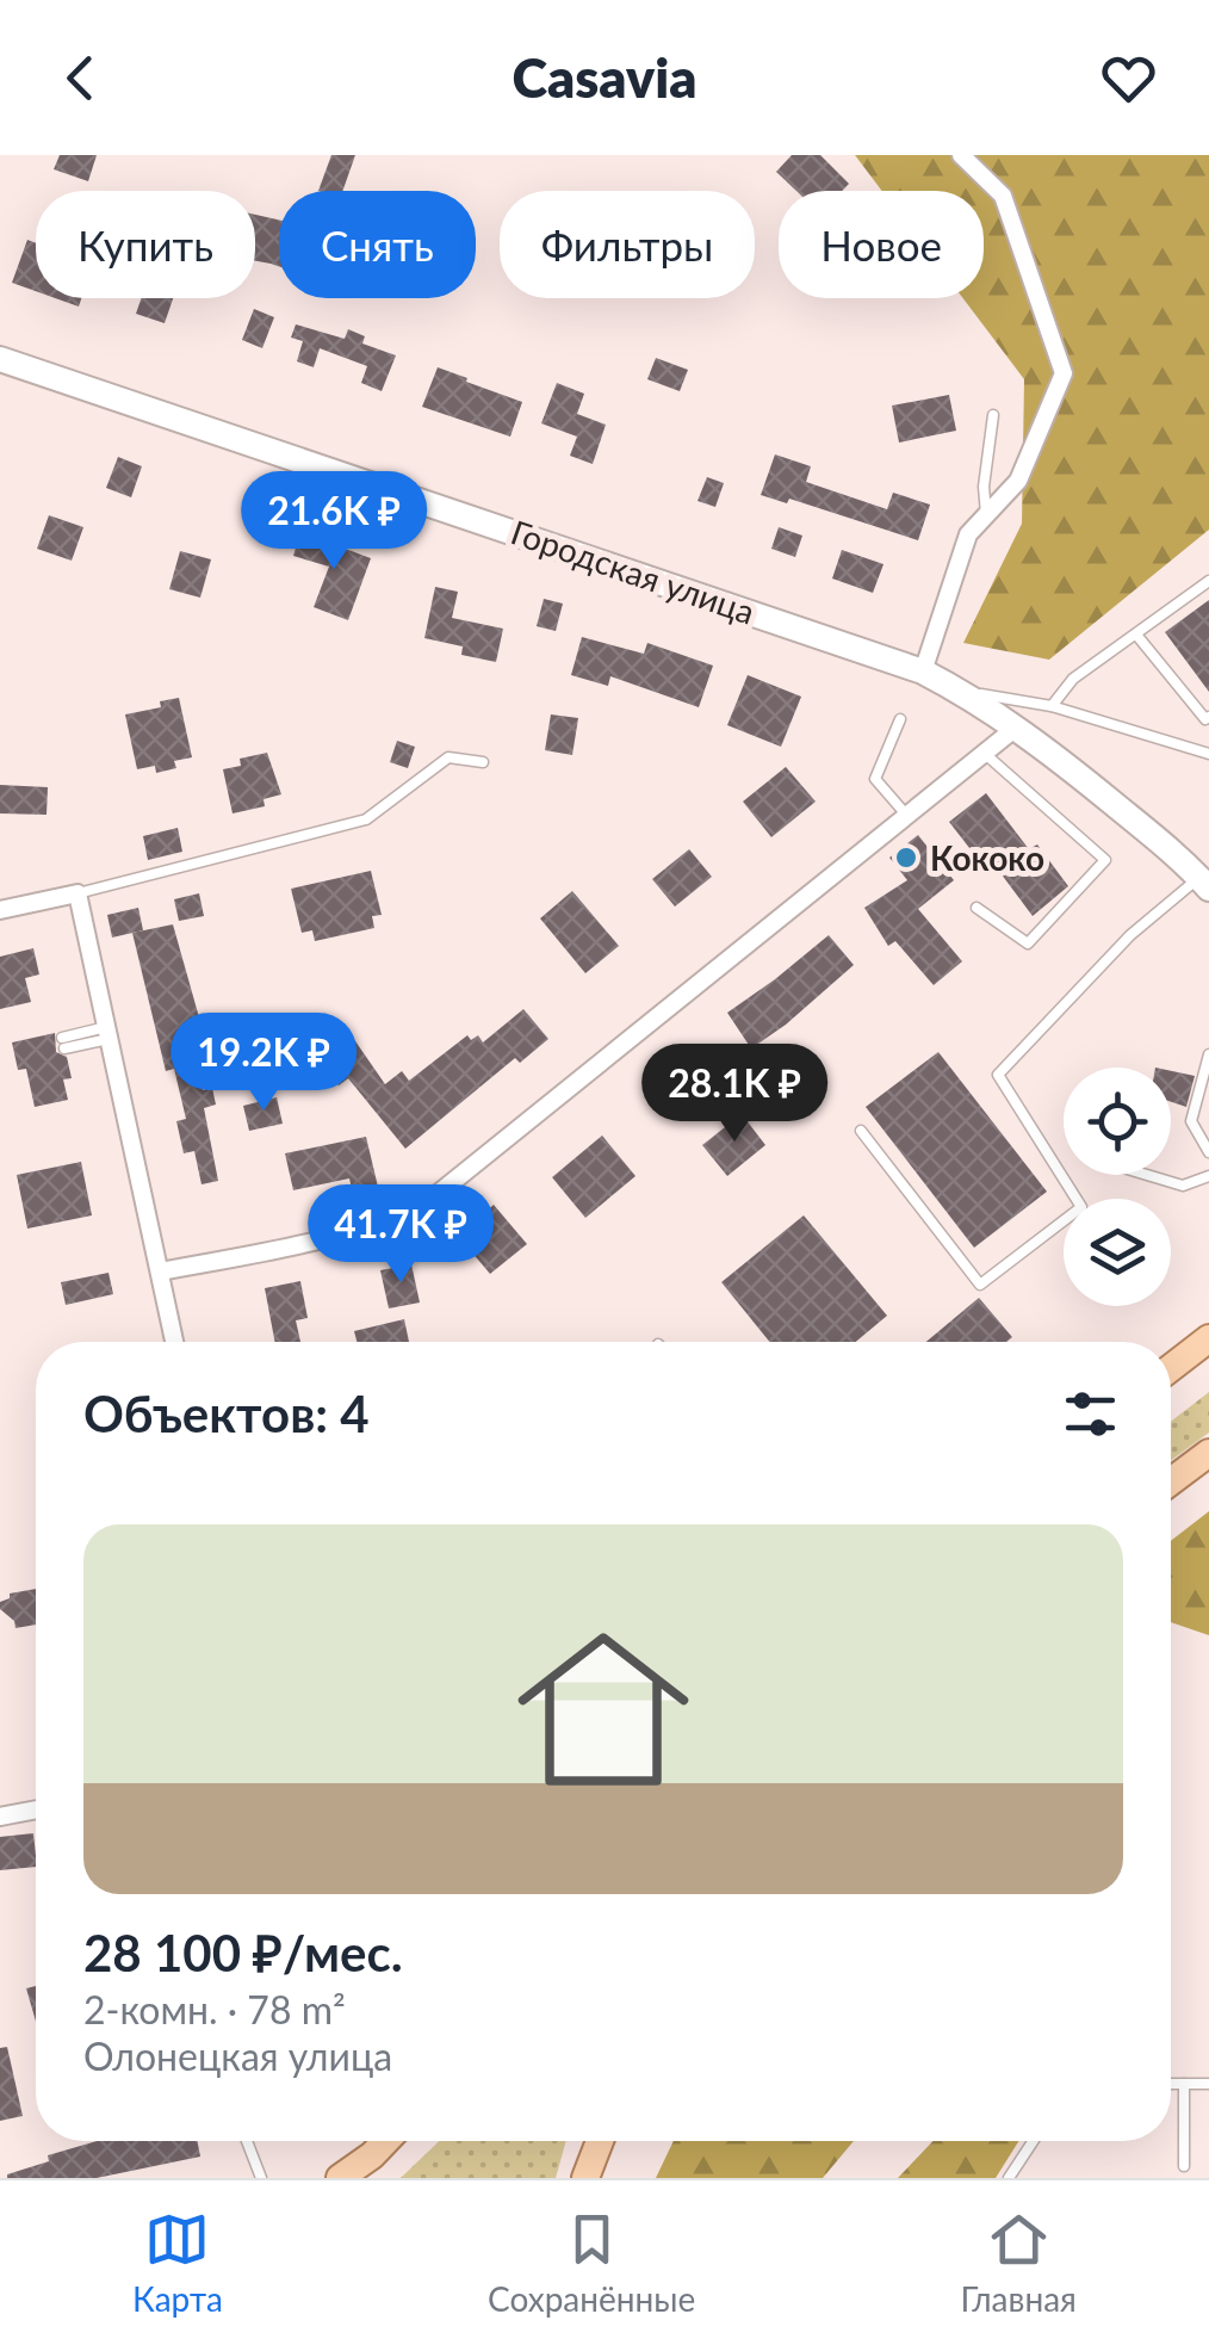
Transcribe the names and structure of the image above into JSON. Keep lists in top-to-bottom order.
{
  "streets": {
    "street": ["Городская улица"]
  },
  "places": ["Кококо"],
  "page": {
    "header": "Casavia",
    "chip": [
      "Купить",
      "Снять",
      "Фильтры",
      "Новое"
    ],
    "price": [
      "21.6K ₽",
      "19.2K ₽",
      "28.1K ₽",
      "41.7K ₽"
    ],
    "heading": "Объектов: 4",
    "list": [
      {
        "name": "28 100 ₽/мес.",
        "note": "2-комн. · 78 m² · Олонецкая улица"
      }
    ],
    "tabs": ["Карта", "Сохранённые", "Главная"]
  }
}
